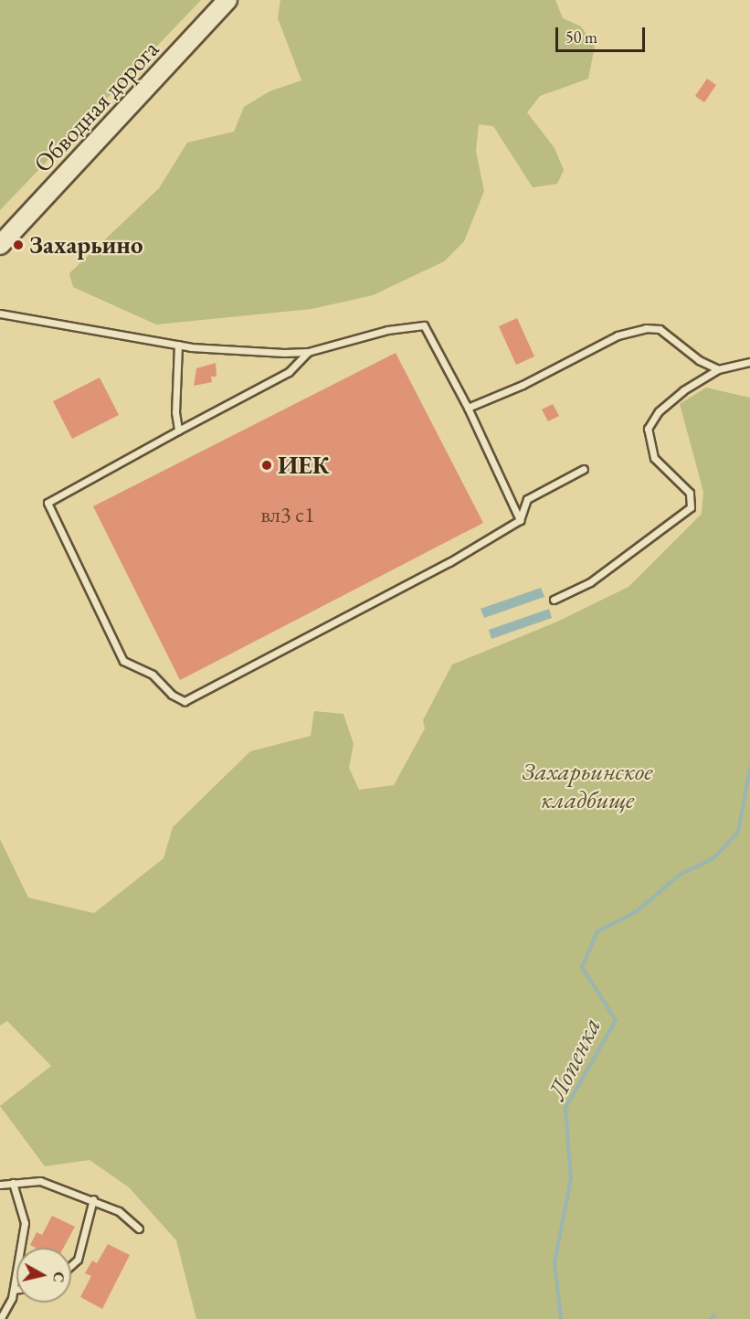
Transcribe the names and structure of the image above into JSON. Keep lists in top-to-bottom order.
{
  "streets": {
    "main road": ["Обводная дорога"]
  },
  "water": ["Лопенка"],
  "parks": ["Захарьинское кладбище"],
  "places": ["Захарьино", "ИЕК"],
  "house_numbers": ["вл3 с1"],
  "scale_bar": "50 m",
  "north": "right"
}
